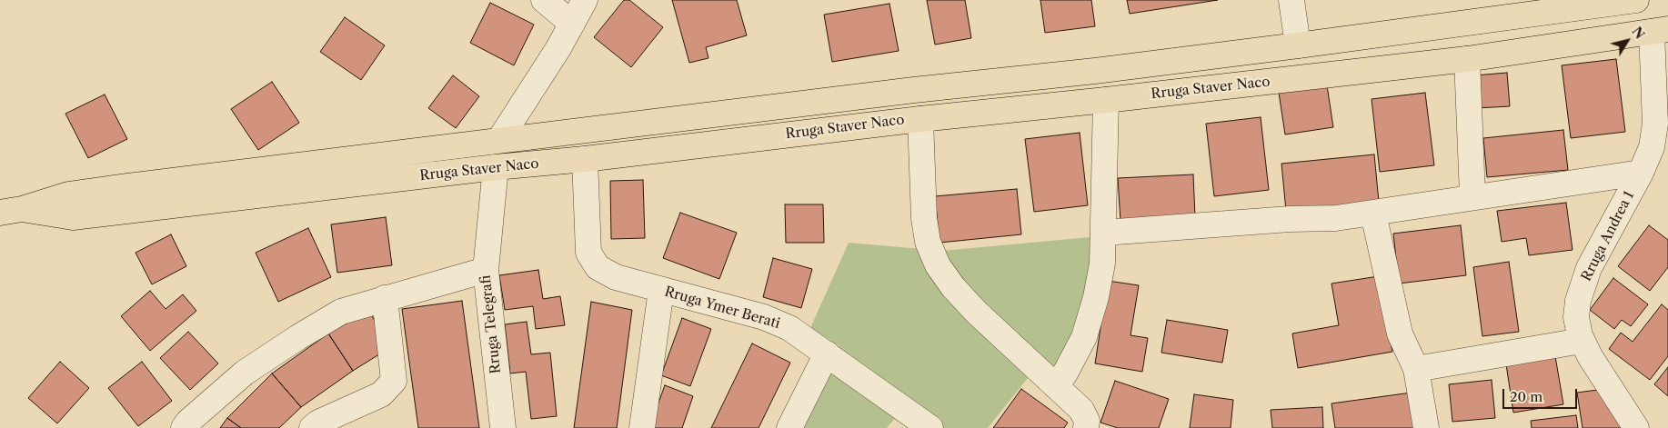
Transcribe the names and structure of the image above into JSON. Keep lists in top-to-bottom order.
{
  "streets": {
    "main road": ["Rruga Staver Naco"],
    "street": ["Rruga Andrea 1", "Rruga Ymer Berati", "Rruga Telegrafi"]
  },
  "crossings": [
    ["Rruga Staver Naco", "Rruga Andrea 1"],
    ["Rruga Staver Naco", "Rruga Ymer Berati"],
    ["Rruga Staver Naco", "Rruga Telegrafi"]
  ],
  "scale_bar": "20 m",
  "north": "top right"
}
